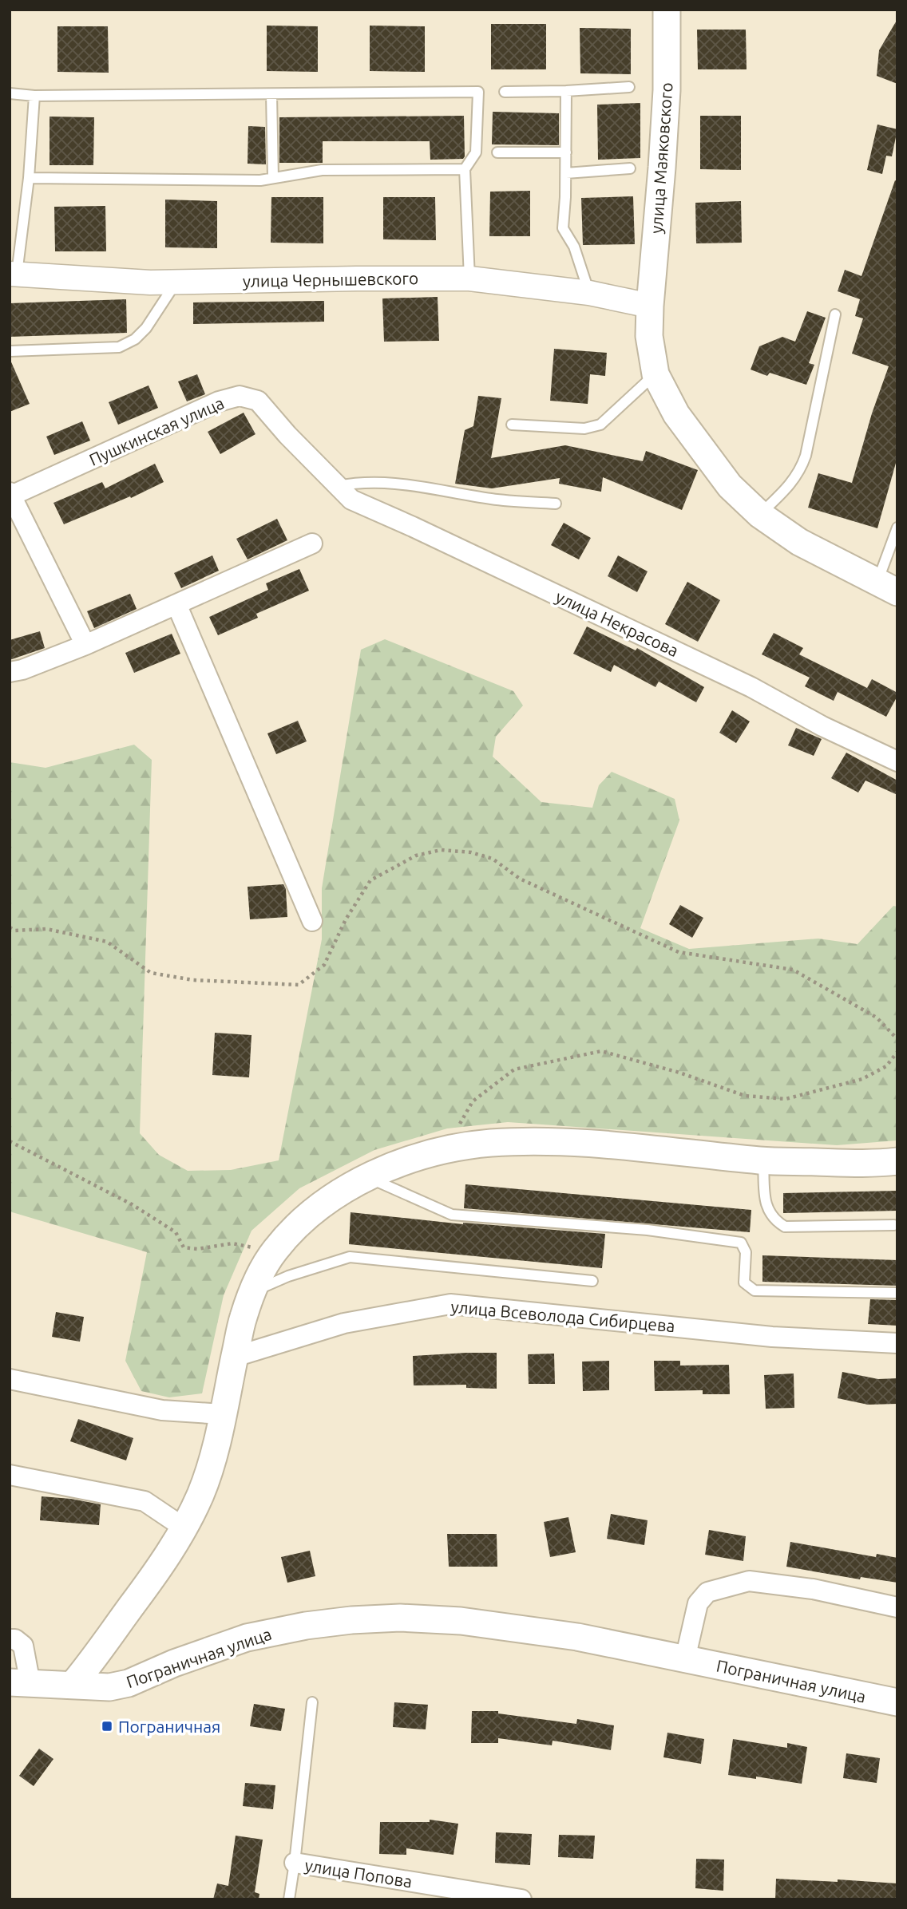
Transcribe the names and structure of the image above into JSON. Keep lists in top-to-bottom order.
{
  "streets": {
    "main road": ["улица Маяковского", "Пограничная улица"],
    "street": [
      "улица Чернышевского",
      "Пушкинская улица",
      "улица Некрасова",
      "улица Всеволода Сибирцева",
      "улица Попова"
    ]
  },
  "crossings": [
    ["улица Маяковского", "улица Чернышевского"],
    ["Пушкинская улица", "улица Некрасова"]
  ],
  "places": {
    "transit": ["Пограничная"]
  }
}
